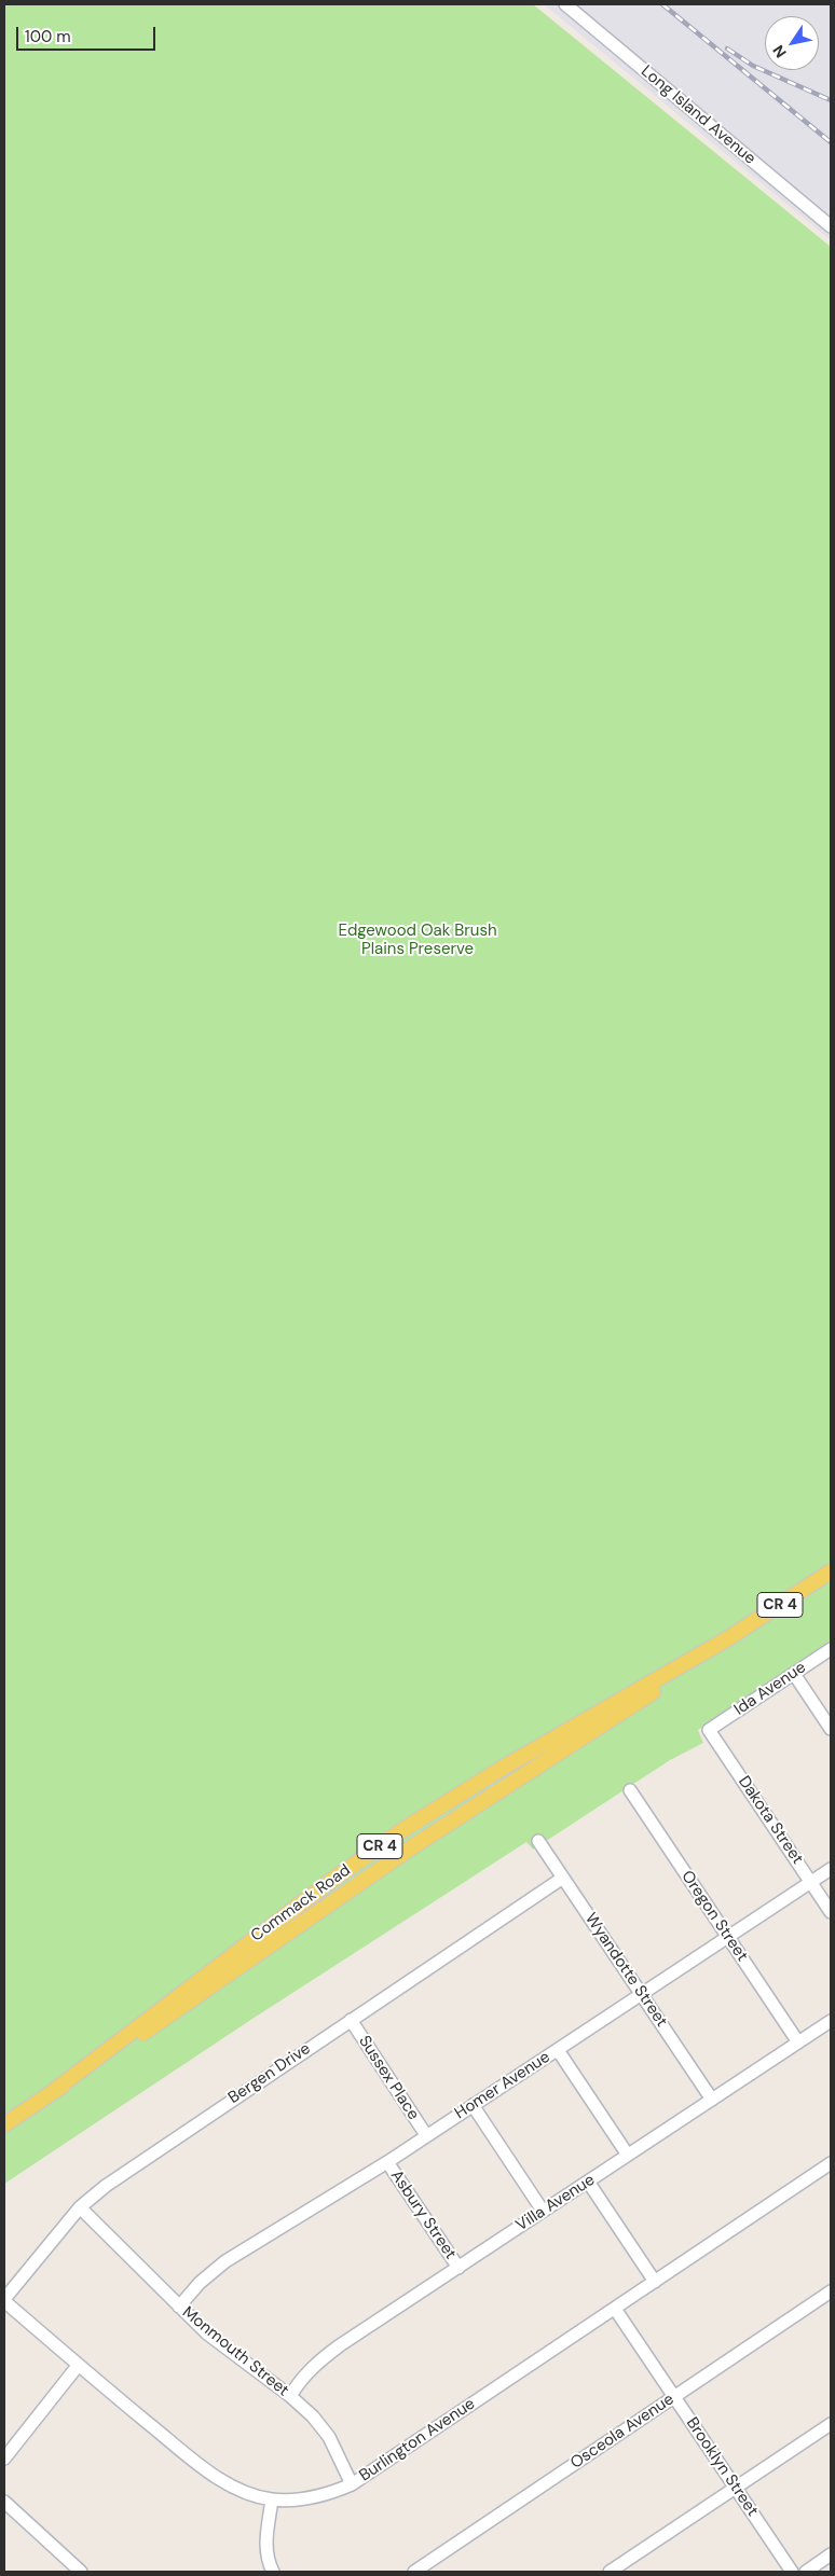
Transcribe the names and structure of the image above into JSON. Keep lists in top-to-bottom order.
{
  "streets": {
    "main road": ["CR 4", "Commack Road"],
    "street": [
      "Long Island Avenue",
      "Ida Avenue",
      "Dakota Street",
      "Oregon Street",
      "Wyandotte Street",
      "Bergen Drive",
      "Sussex Place",
      "Homer Avenue",
      "Villa Avenue",
      "Asbury Street",
      "Monmouth Street",
      "Osceola Avenue",
      "Burlington Avenue",
      "Brooklyn Street"
    ]
  },
  "crossings": [
    ["Ida Avenue", "Dakota Street"],
    ["Dakota Street", "Homer Avenue"],
    ["Oregon Street", "Homer Avenue"],
    ["Oregon Street", "Villa Avenue"],
    ["Wyandotte Street", "Bergen Drive"],
    ["Wyandotte Street", "Homer Avenue"],
    ["Wyandotte Street", "Villa Avenue"],
    ["Bergen Drive", "Sussex Place"],
    ["Bergen Drive", "Monmouth Street"],
    ["Bergen Drive", "Burlington Avenue"],
    ["Sussex Place", "Homer Avenue"],
    ["Homer Avenue", "Asbury Street"],
    ["Homer Avenue", "Monmouth Street"],
    ["Villa Avenue", "Asbury Street"],
    ["Villa Avenue", "Monmouth Street"],
    ["Monmouth Street", "Burlington Avenue"],
    ["Osceola Avenue", "Brooklyn Street"],
    ["Burlington Avenue", "Brooklyn Street"]
  ],
  "parks": ["Edgewood Oak Brush Plains Preserve"],
  "scale_bar": "100 m",
  "north": "bottom left"
}
